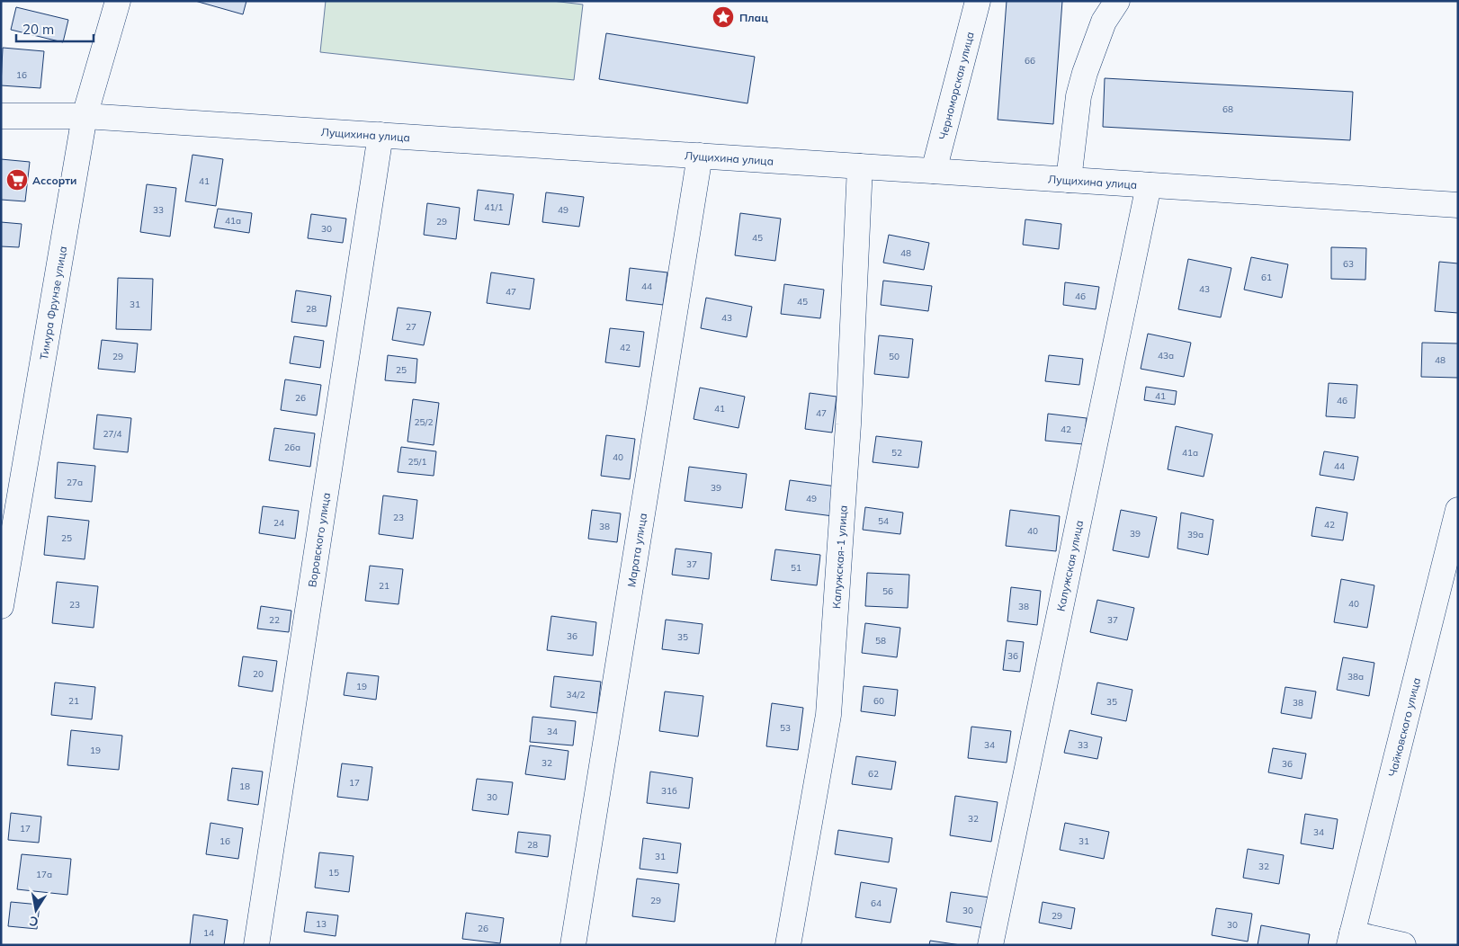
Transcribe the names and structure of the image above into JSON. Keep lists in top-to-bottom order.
{
  "streets": {
    "street": [
      "Черноморская улица",
      "Лущихина улица",
      "Тимура Фрунзе улица",
      "Воровского улица",
      "Марата улица",
      "Калужская-1 улица",
      "Калужская улица",
      "Чайковского улица"
    ]
  },
  "crossings": [
    ["Черноморская улица", "Лущихина улица"],
    ["Лущихина улица", "Тимура Фрунзе улица"],
    ["Лущихина улица", "Воровского улица"],
    ["Лущихина улица", "Марата улица"],
    ["Лущихина улица", "Калужская-1 улица"],
    ["Лущихина улица", "Калужская улица"]
  ],
  "places": {
    "place": ["Плац"],
    "supermarket": ["Ассорти"]
  },
  "house_numbers": [
    "66",
    "16",
    "68",
    "41",
    "41/1",
    "33",
    "49",
    "41а",
    "29",
    "30",
    "45",
    "48",
    "63",
    "61",
    "44",
    "43",
    "47",
    "46",
    "45",
    "31",
    "28",
    "43",
    "27",
    "42",
    "43а",
    "29",
    "50",
    "48",
    "25",
    "41",
    "26",
    "46",
    "41",
    "47",
    "25/2",
    "42",
    "27/4",
    "26а",
    "52",
    "41а",
    "40",
    "25/1",
    "44",
    "27а",
    "39",
    "49",
    "23",
    "54",
    "24",
    "42",
    "38",
    "40",
    "39",
    "39а",
    "25",
    "37",
    "51",
    "21",
    "56",
    "40",
    "23",
    "38",
    "22",
    "37",
    "36",
    "35",
    "58",
    "36",
    "20",
    "38а",
    "19",
    "34/2",
    "21",
    "60",
    "35",
    "38",
    "53",
    "34",
    "34",
    "33",
    "19",
    "32",
    "36",
    "62",
    "17",
    "18",
    "31б",
    "30",
    "32",
    "17",
    "34",
    "16",
    "31",
    "28",
    "31",
    "32",
    "15",
    "17а",
    "29",
    "64",
    "30",
    "29",
    "13",
    "30",
    "26",
    "14"
  ],
  "scale_bar": "20 m",
  "north": "bottom"
}
